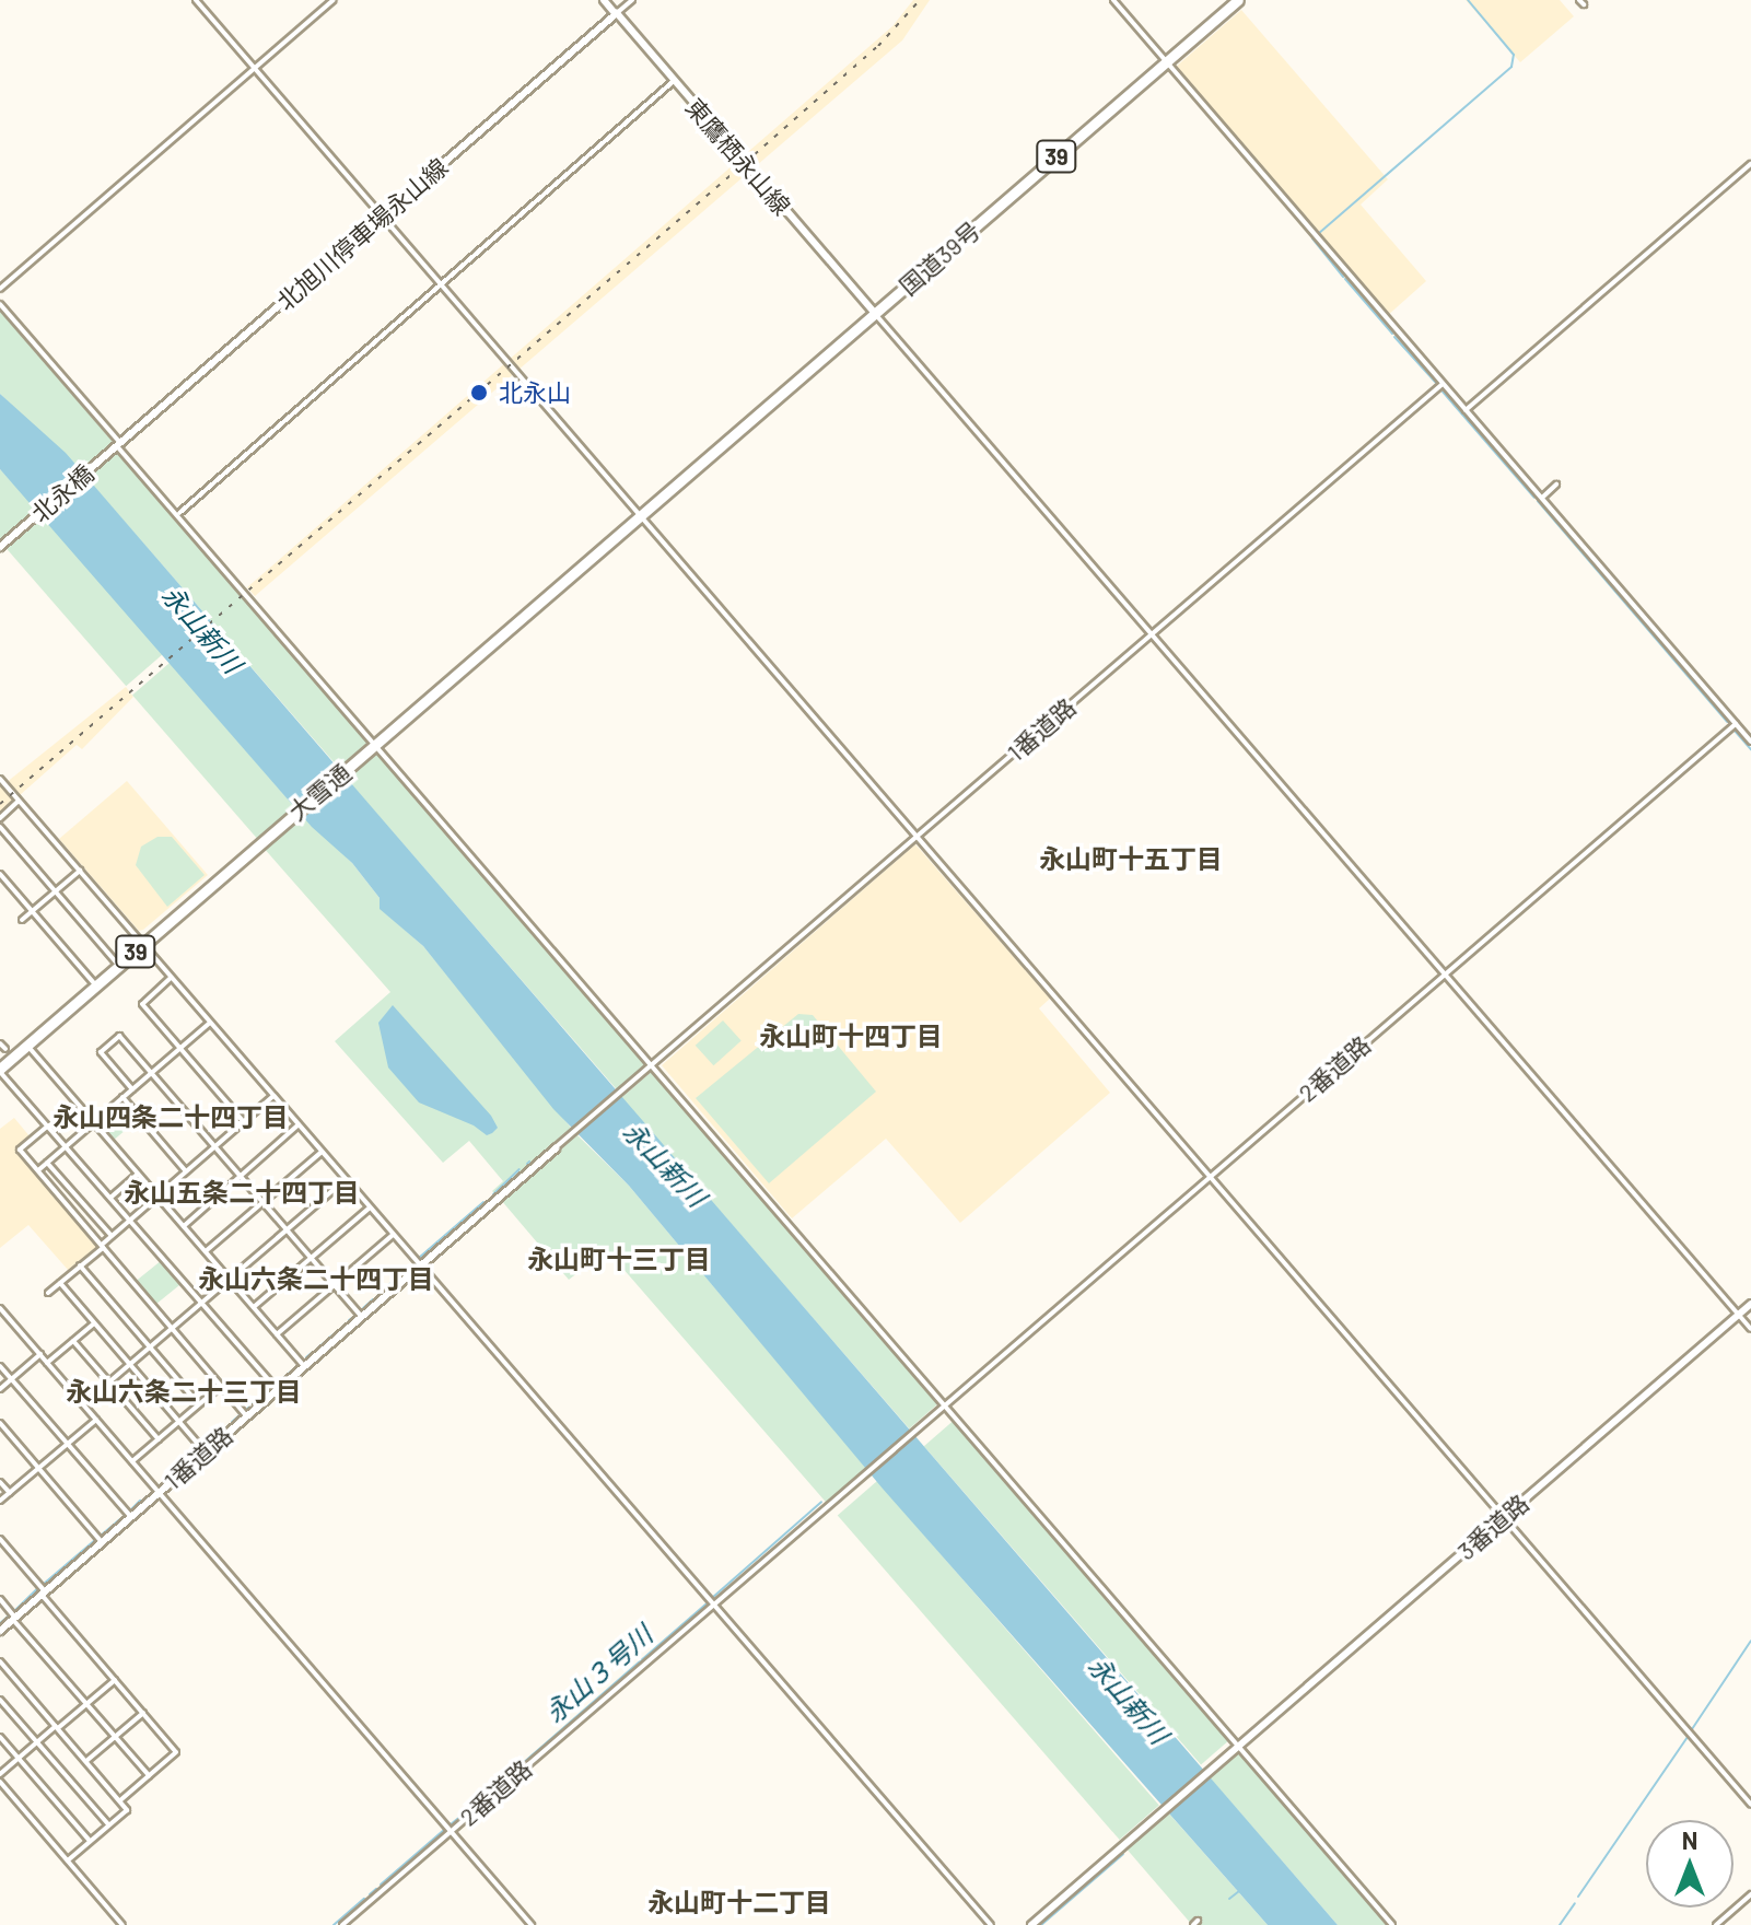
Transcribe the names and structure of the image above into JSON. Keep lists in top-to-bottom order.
{
  "streets": {
    "highway": ["39", "国道39号", "大雪通"],
    "street": [
      "東鷹栖永山線",
      "北旭川停車場永山線",
      "北永橋",
      "1番道路",
      "2番道路",
      "3番道路"
    ]
  },
  "crossings": [
    ["東鷹栖永山線", "北旭川停車場永山線"],
    ["東鷹栖永山線", "国道39号"],
    ["北旭川停車場永山線", "北永橋"],
    ["国道39号", "大雪通"]
  ],
  "districts": [
    "永山町十五丁目",
    "永山町十四丁目",
    "永山四条二十四丁目",
    "永山五条二十四丁目",
    "永山町十三丁目",
    "永山六条二十四丁目",
    "永山六条二十三丁目",
    "永山町十二丁目"
  ],
  "water": ["永山新川", "永山３号川"],
  "places": ["北永山"],
  "north": "top"
}
